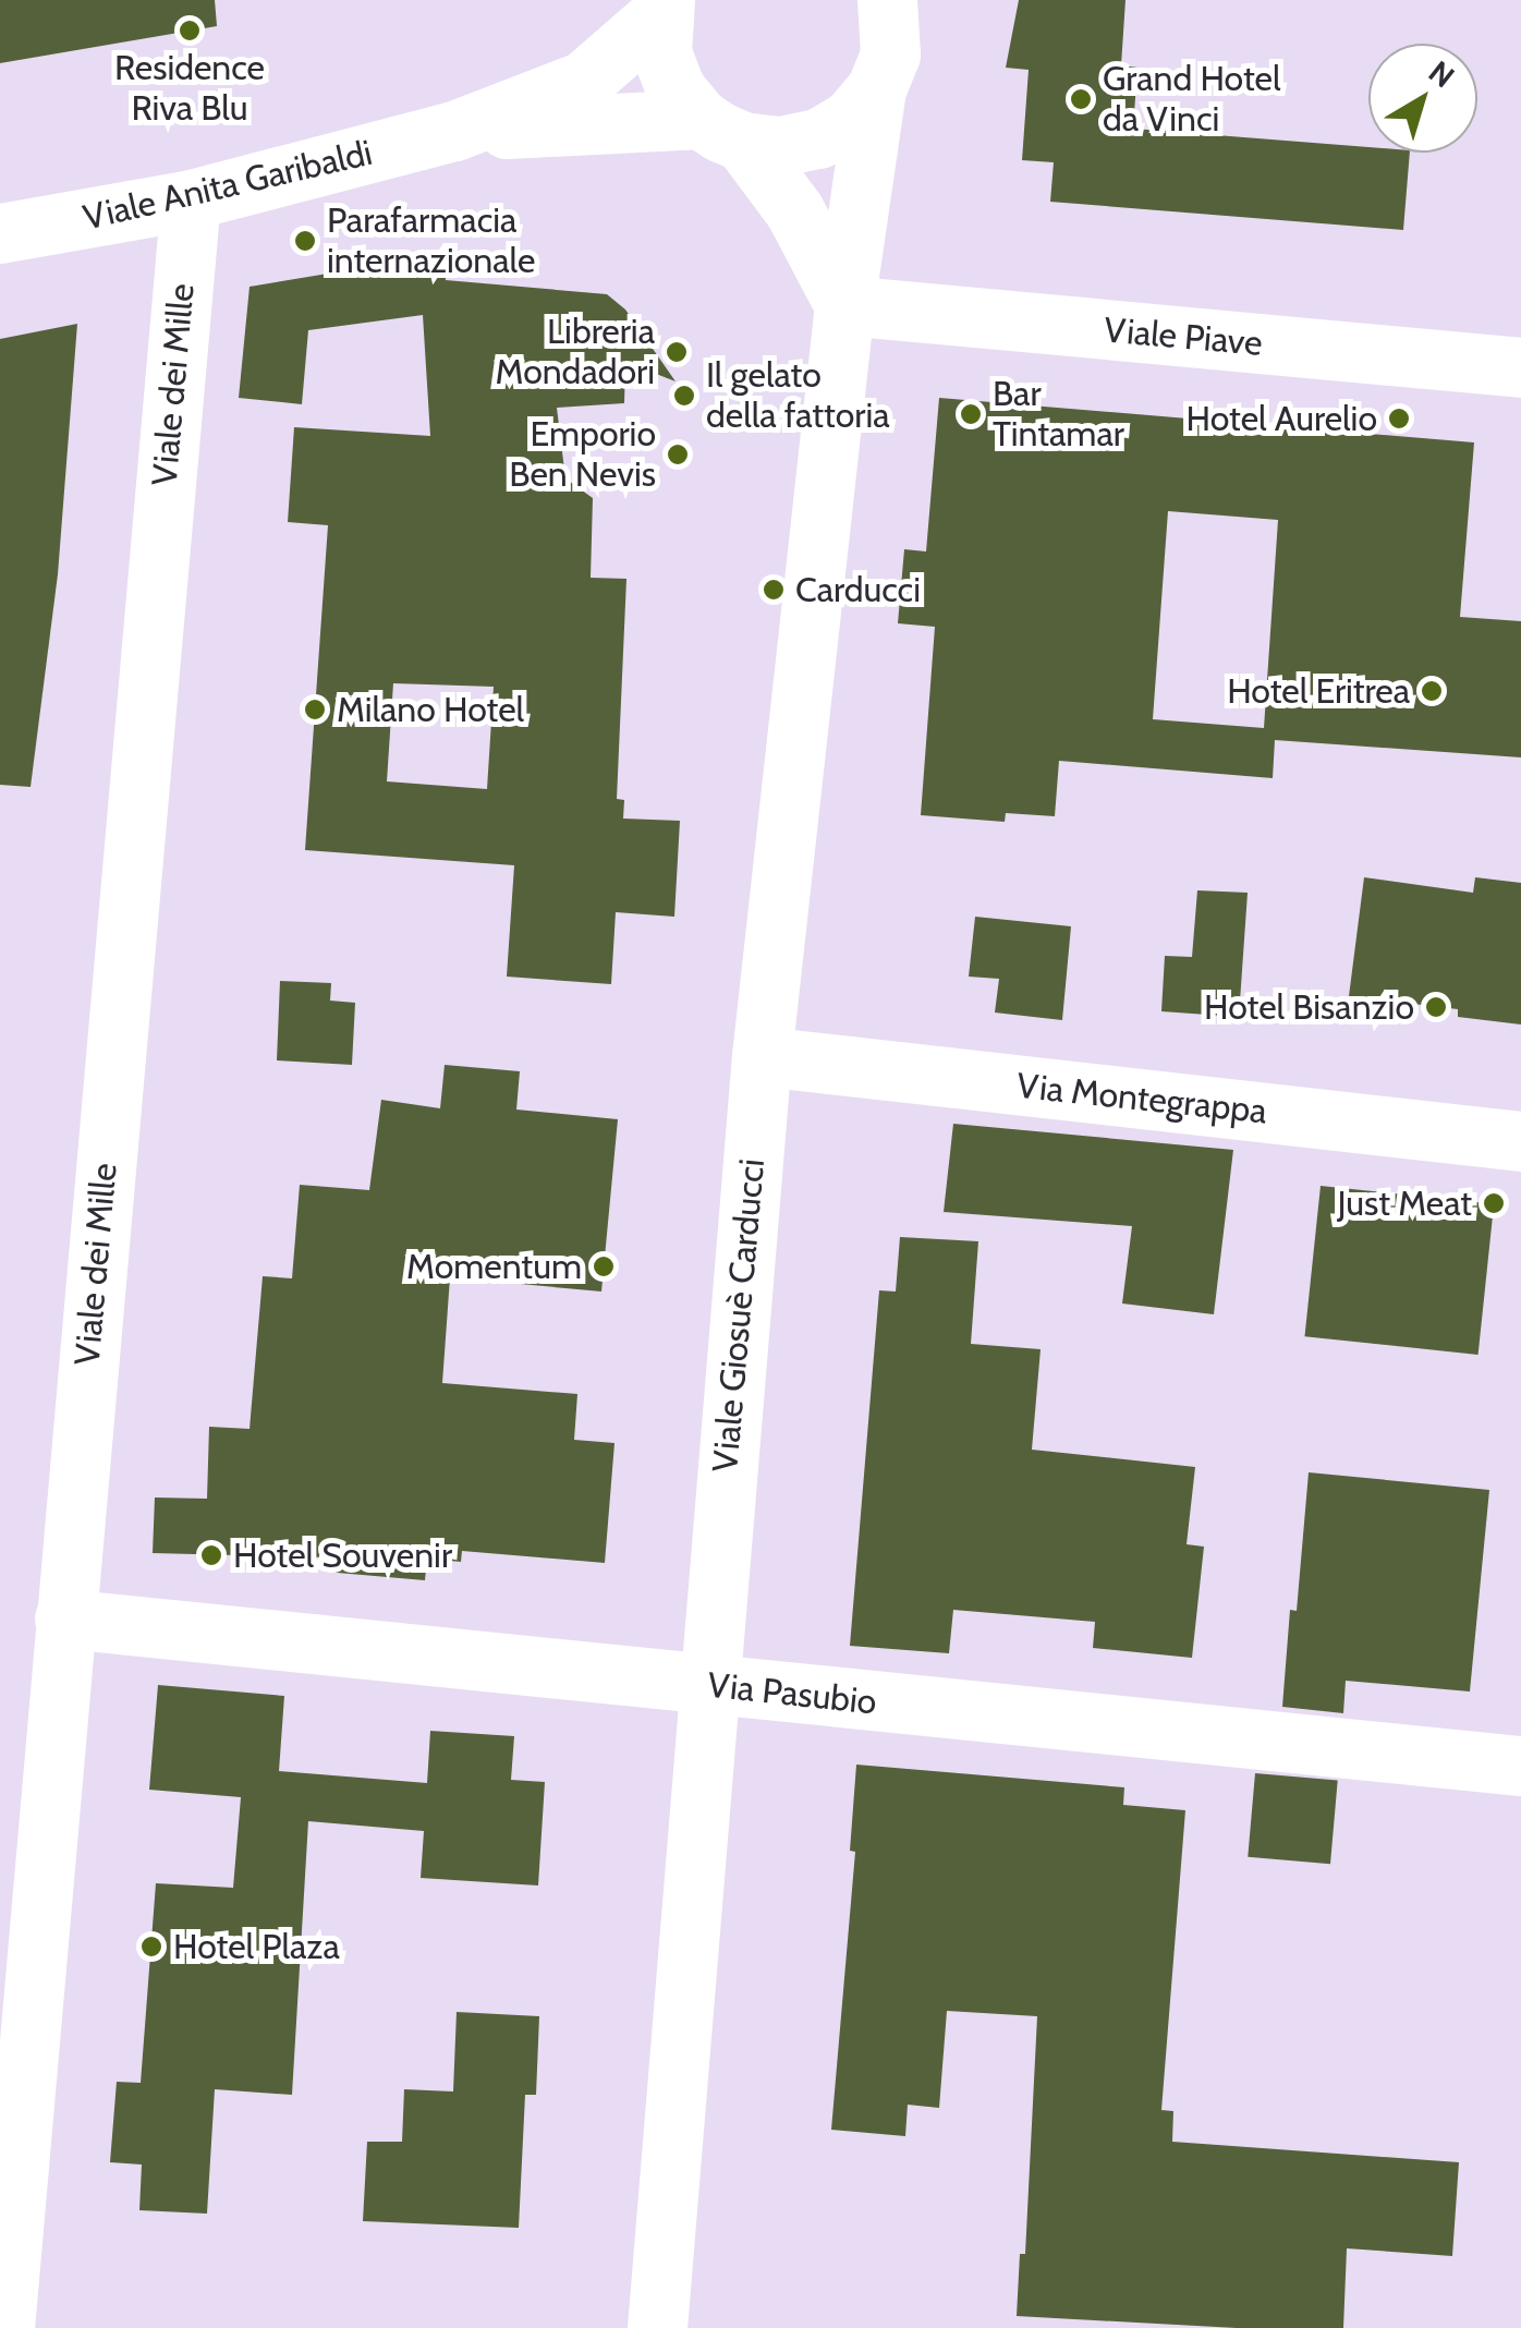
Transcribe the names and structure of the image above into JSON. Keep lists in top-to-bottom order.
{
  "streets": {
    "street": [
      "Viale Anita Garibaldi",
      "Viale Piave",
      "Viale dei Mille",
      "Via Montegrappa",
      "Viale Giosuè Carducci",
      "Via Pasubio"
    ]
  },
  "crossings": [
    ["Viale Anita Garibaldi", "Viale dei Mille"],
    ["Viale Anita Garibaldi", "Viale Giosuè Carducci"],
    ["Viale Piave", "Viale Giosuè Carducci"],
    ["Viale dei Mille", "Via Pasubio"],
    ["Via Montegrappa", "Viale Giosuè Carducci"],
    ["Viale Giosuè Carducci", "Via Pasubio"]
  ],
  "places": [
    "Residence Riva Blu",
    "Grand Hotel da Vinci",
    "Parafarmacia internazionale",
    "Libreria Mondadori",
    "Il gelato della fattoria",
    "Bar Tintamar",
    "Hotel Aurelio",
    "Emporio Ben Nevis",
    "Carducci",
    "Hotel Eritrea",
    "Milano Hotel",
    "Hotel Bisanzio",
    "Just Meat",
    "Momentum",
    "Hotel Souvenir",
    "Hotel Plaza"
  ],
  "north": "top right"
}
